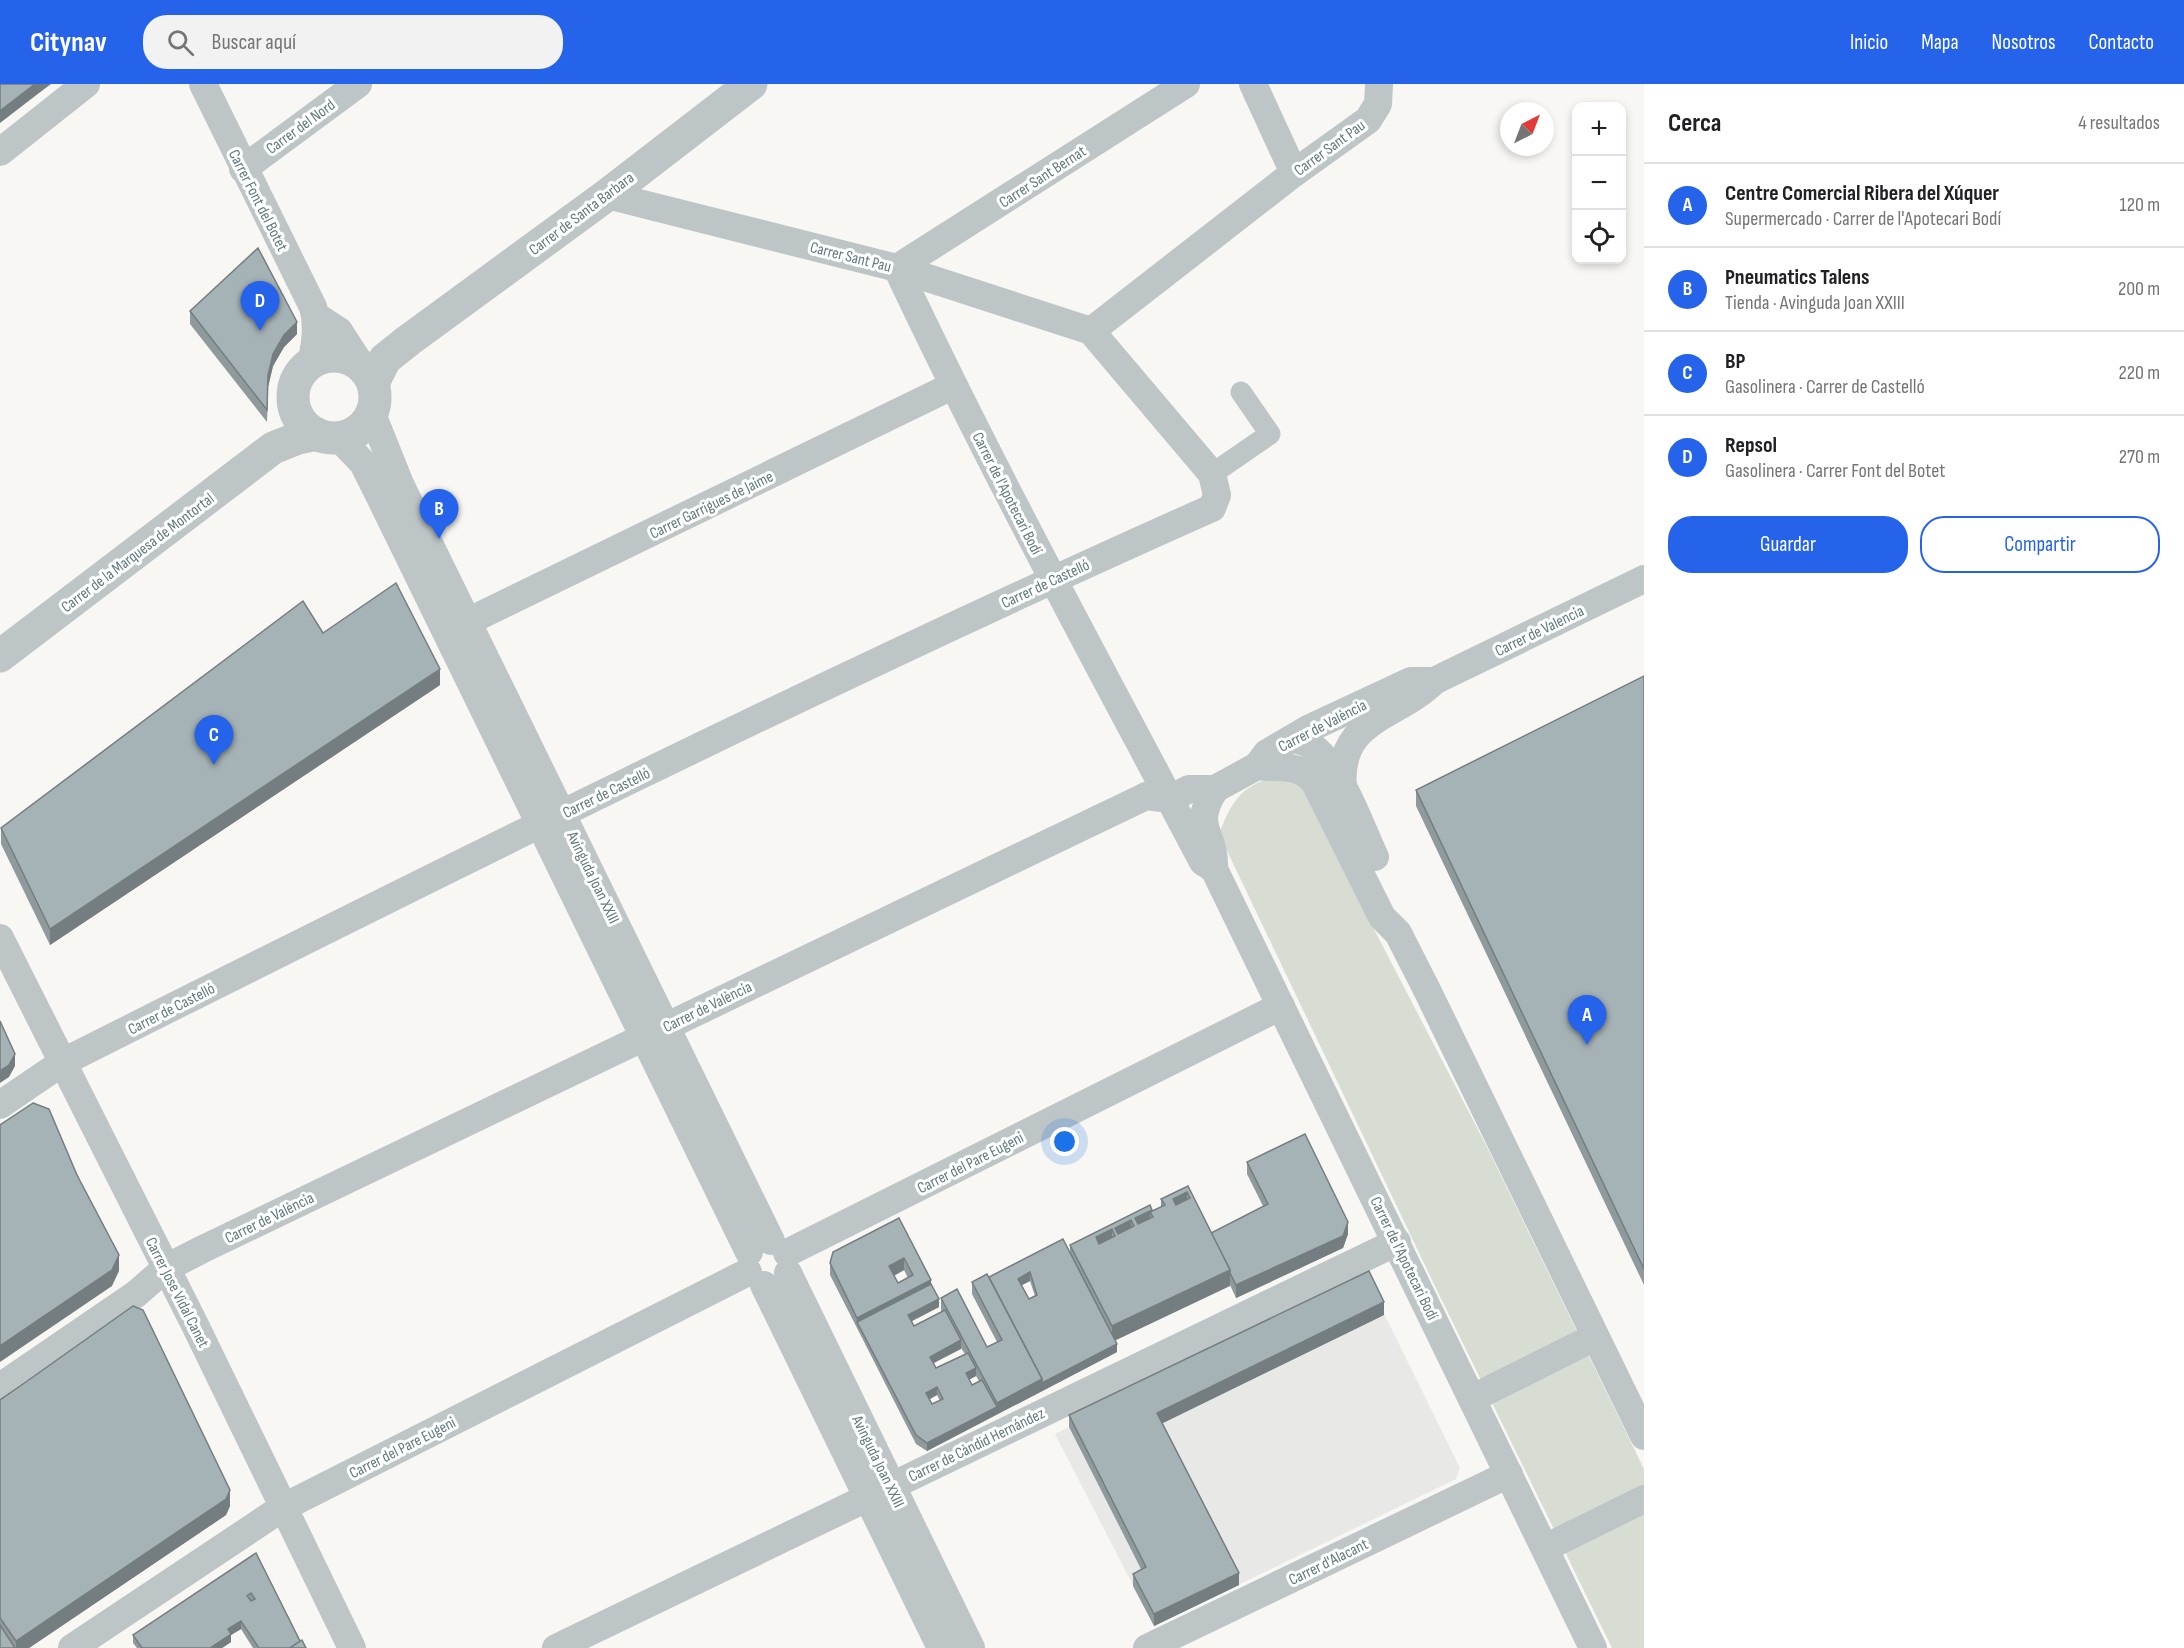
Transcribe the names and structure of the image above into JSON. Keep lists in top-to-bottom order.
{
  "streets": {
    "street": [
      "Carrer del Nord",
      "Carrer Sant Pau",
      "Carrer Sant Bernat",
      "Carrer Font del Botet",
      "Carrer de Santa Barbara",
      "Carrer de l'Apotecari Bodí",
      "Carrer Garrigues de Jaime",
      "Carrer de la Marquesa de Montortal",
      "Carrer de Castelló",
      "Carrer de Valencia",
      "Carrer de València",
      "Avinguda Joan XXIII",
      "Carrer del Pare Eugeni",
      "Carrer Jose Vidal Canet",
      "Carrer de Càndid Hernández",
      "Carrer d'Alacant"
    ]
  },
  "crossings": [
    ["Carrer del Nord", "Carrer Font del Botet"],
    ["Carrer Sant Pau", "Carrer Sant Bernat"],
    ["Carrer Sant Pau", "Carrer de Santa Barbara"],
    ["Carrer Sant Pau", "Carrer de l'Apotecari Bodí"],
    ["Carrer Sant Bernat", "Carrer de l'Apotecari Bodí"],
    ["Carrer Font del Botet", "Carrer de Santa Barbara"],
    ["Carrer Font del Botet", "Carrer de la Marquesa de Montortal"],
    ["Carrer Font del Botet", "Avinguda Joan XXIII"],
    ["Carrer de Santa Barbara", "Carrer de la Marquesa de Montortal"],
    ["Carrer de Santa Barbara", "Avinguda Joan XXIII"],
    ["Carrer de l'Apotecari Bodí", "Carrer Garrigues de Jaime"],
    ["Carrer de l'Apotecari Bodí", "Carrer de Castelló"],
    ["Carrer de l'Apotecari Bodí", "Carrer de València"],
    ["Carrer de l'Apotecari Bodí", "Carrer del Pare Eugeni"],
    ["Carrer de l'Apotecari Bodí", "Carrer de Càndid Hernández"],
    ["Carrer de l'Apotecari Bodí", "Carrer d'Alacant"],
    ["Carrer Garrigues de Jaime", "Avinguda Joan XXIII"],
    ["Carrer de la Marquesa de Montortal", "Avinguda Joan XXIII"],
    ["Carrer de Castelló", "Avinguda Joan XXIII"],
    ["Carrer de Castelló", "Carrer Jose Vidal Canet"],
    ["Carrer de Valencia", "Carrer de València"],
    ["Carrer de València", "Avinguda Joan XXIII"],
    ["Carrer de València", "Carrer Jose Vidal Canet"],
    ["Avinguda Joan XXIII", "Carrer del Pare Eugeni"],
    ["Avinguda Joan XXIII", "Carrer de Càndid Hernández"],
    ["Carrer del Pare Eugeni", "Carrer Jose Vidal Canet"]
  ],
  "north": "top right",
  "page": {
    "header": "Citynav",
    "search": "Buscar aquí",
    "nav": [
      "Inicio",
      "Mapa",
      "Nosotros",
      "Contacto"
    ],
    "heading": ["Cerca", "4 resultados"],
    "map_buttons": ["+", "−"],
    "list": [
      {
        "mark": "A",
        "name": "Centre Comercial Ribera del Xúquer",
        "note": "Supermercado · Carrer de l'Apotecari Bodí",
        "value": "120 m"
      },
      {
        "mark": "B",
        "name": "Pneumatics Talens",
        "note": "Tienda · Avinguda Joan XXIII",
        "value": "200 m"
      },
      {
        "mark": "C",
        "name": "BP",
        "note": "Gasolinera · Carrer de Castelló",
        "value": "220 m"
      },
      {
        "mark": "D",
        "name": "Repsol",
        "note": "Gasolinera · Carrer Font del Botet",
        "value": "270 m"
      }
    ],
    "pins": [
      "D",
      "B",
      "C",
      "A"
    ],
    "buttons": ["Guardar", "Compartir"]
  }
}
